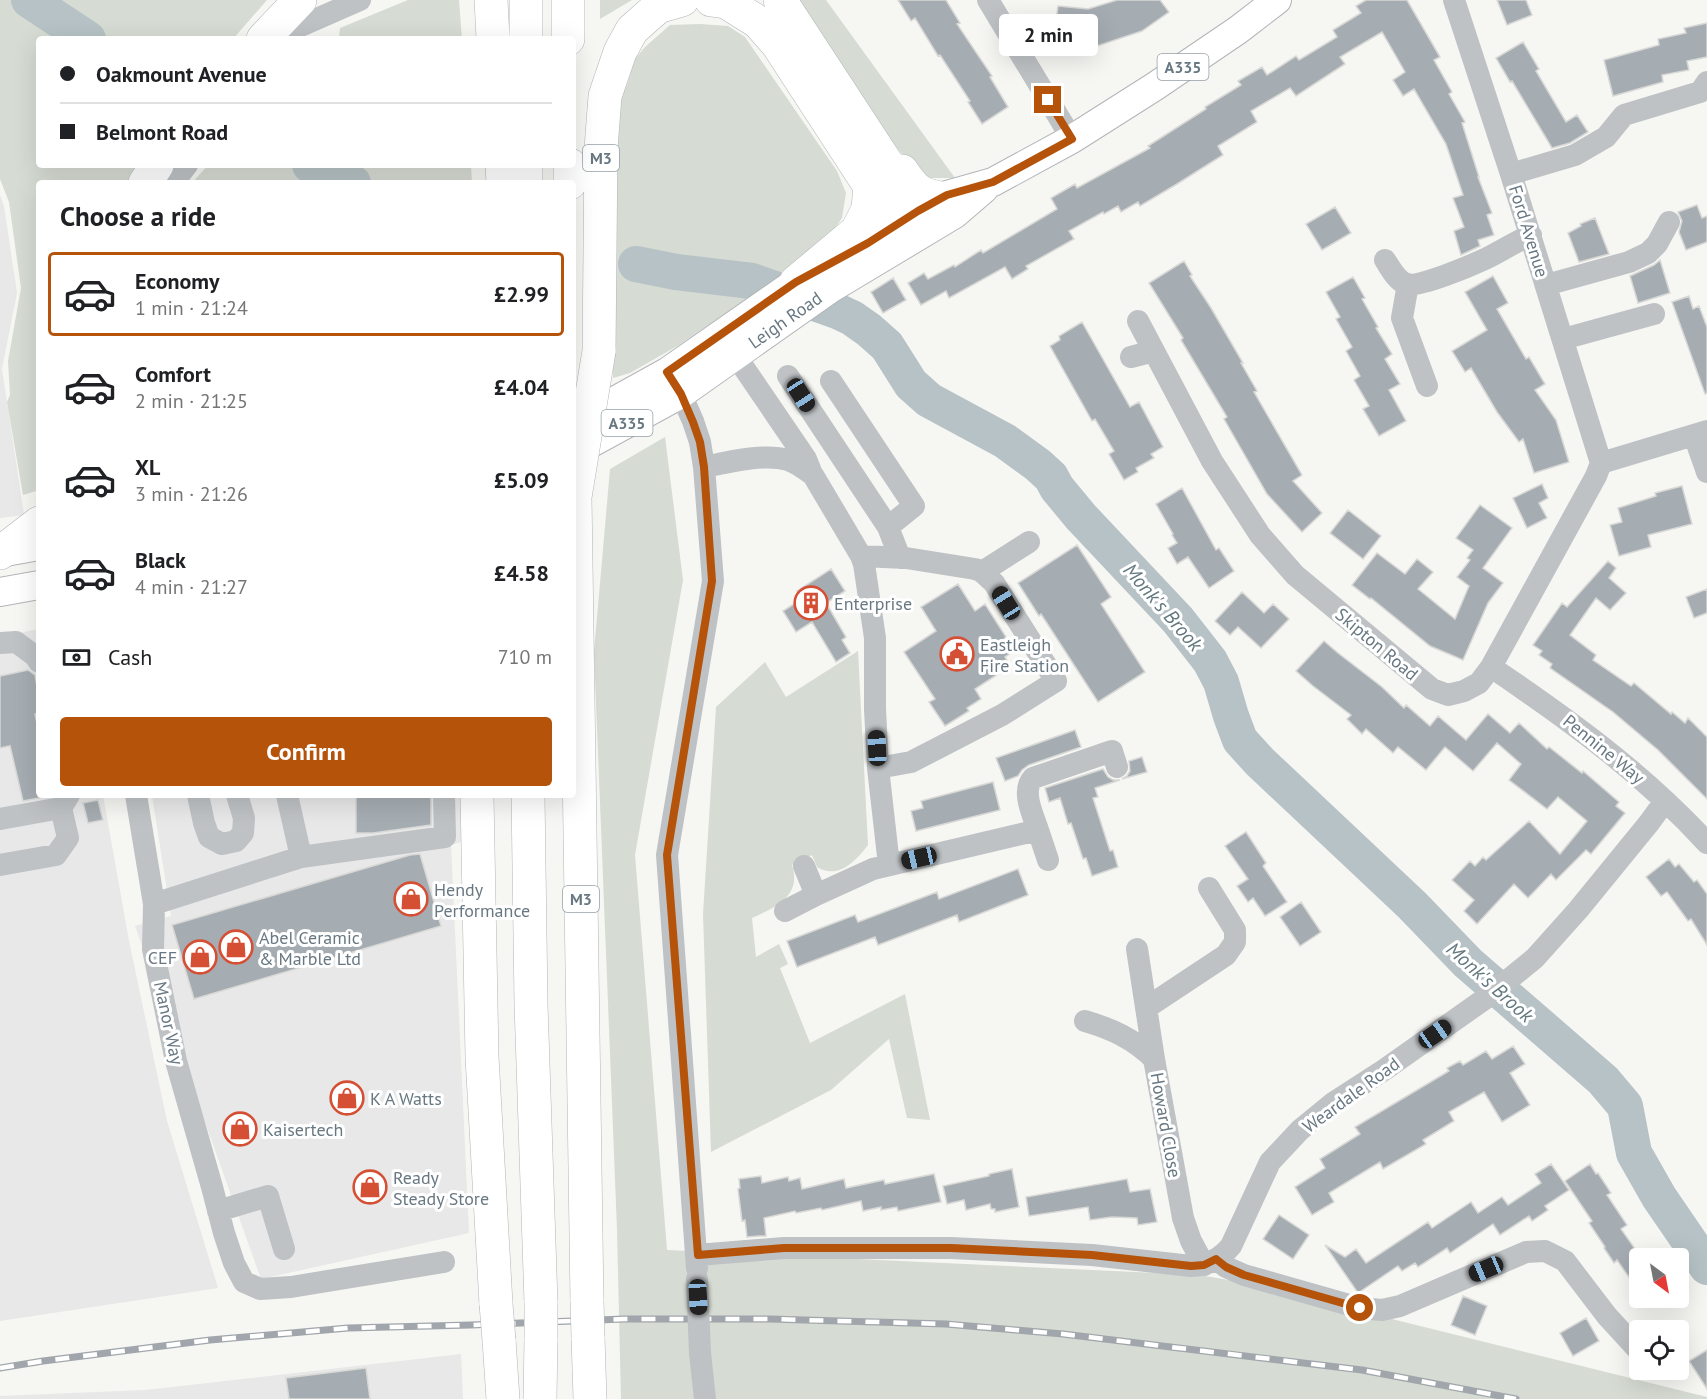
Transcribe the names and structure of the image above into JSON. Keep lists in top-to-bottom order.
{
  "streets": {
    "highway": ["M3"],
    "main road": ["A335", "Leigh Road"],
    "street": [
      "Ford Avenue",
      "Skipton Road",
      "Pennine Way",
      "Manor Way",
      "Weardale Road",
      "Howard Close"
    ]
  },
  "crossings": [
    ["Ford Avenue", "Skipton Road"],
    ["Skipton Road", "Pennine Way"],
    ["Pennine Way", "Weardale Road"],
    ["Weardale Road", "Howard Close"]
  ],
  "water": ["Monk's Brook"],
  "places": {
    "building": ["Enterprise"],
    "public building": ["Eastleigh Fire Station"],
    "shop": [
      "Hendy Performance",
      "Abel Ceramic & Marble Ltd",
      "CEF",
      "K A Watts",
      "Kaisertech",
      "Ready Steady Store"
    ]
  },
  "north": "bottom right",
  "page": {
    "bubble": "2 min",
    "banner": ["Oakmount Avenue", "Belmont Road"],
    "heading": "Choose a ride",
    "list": [
      {
        "name": "Economy",
        "note": "1 min · 21:24",
        "value": "£2.99"
      },
      {
        "name": "Comfort",
        "note": "2 min · 21:25",
        "value": "£4.04"
      },
      {
        "name": "XL",
        "note": "3 min · 21:26",
        "value": "£5.09"
      },
      {
        "name": "Black",
        "note": "4 min · 21:27",
        "value": "£4.58"
      }
    ],
    "pay": ["Cash", "710 m"],
    "buttons": "Confirm"
  }
}
